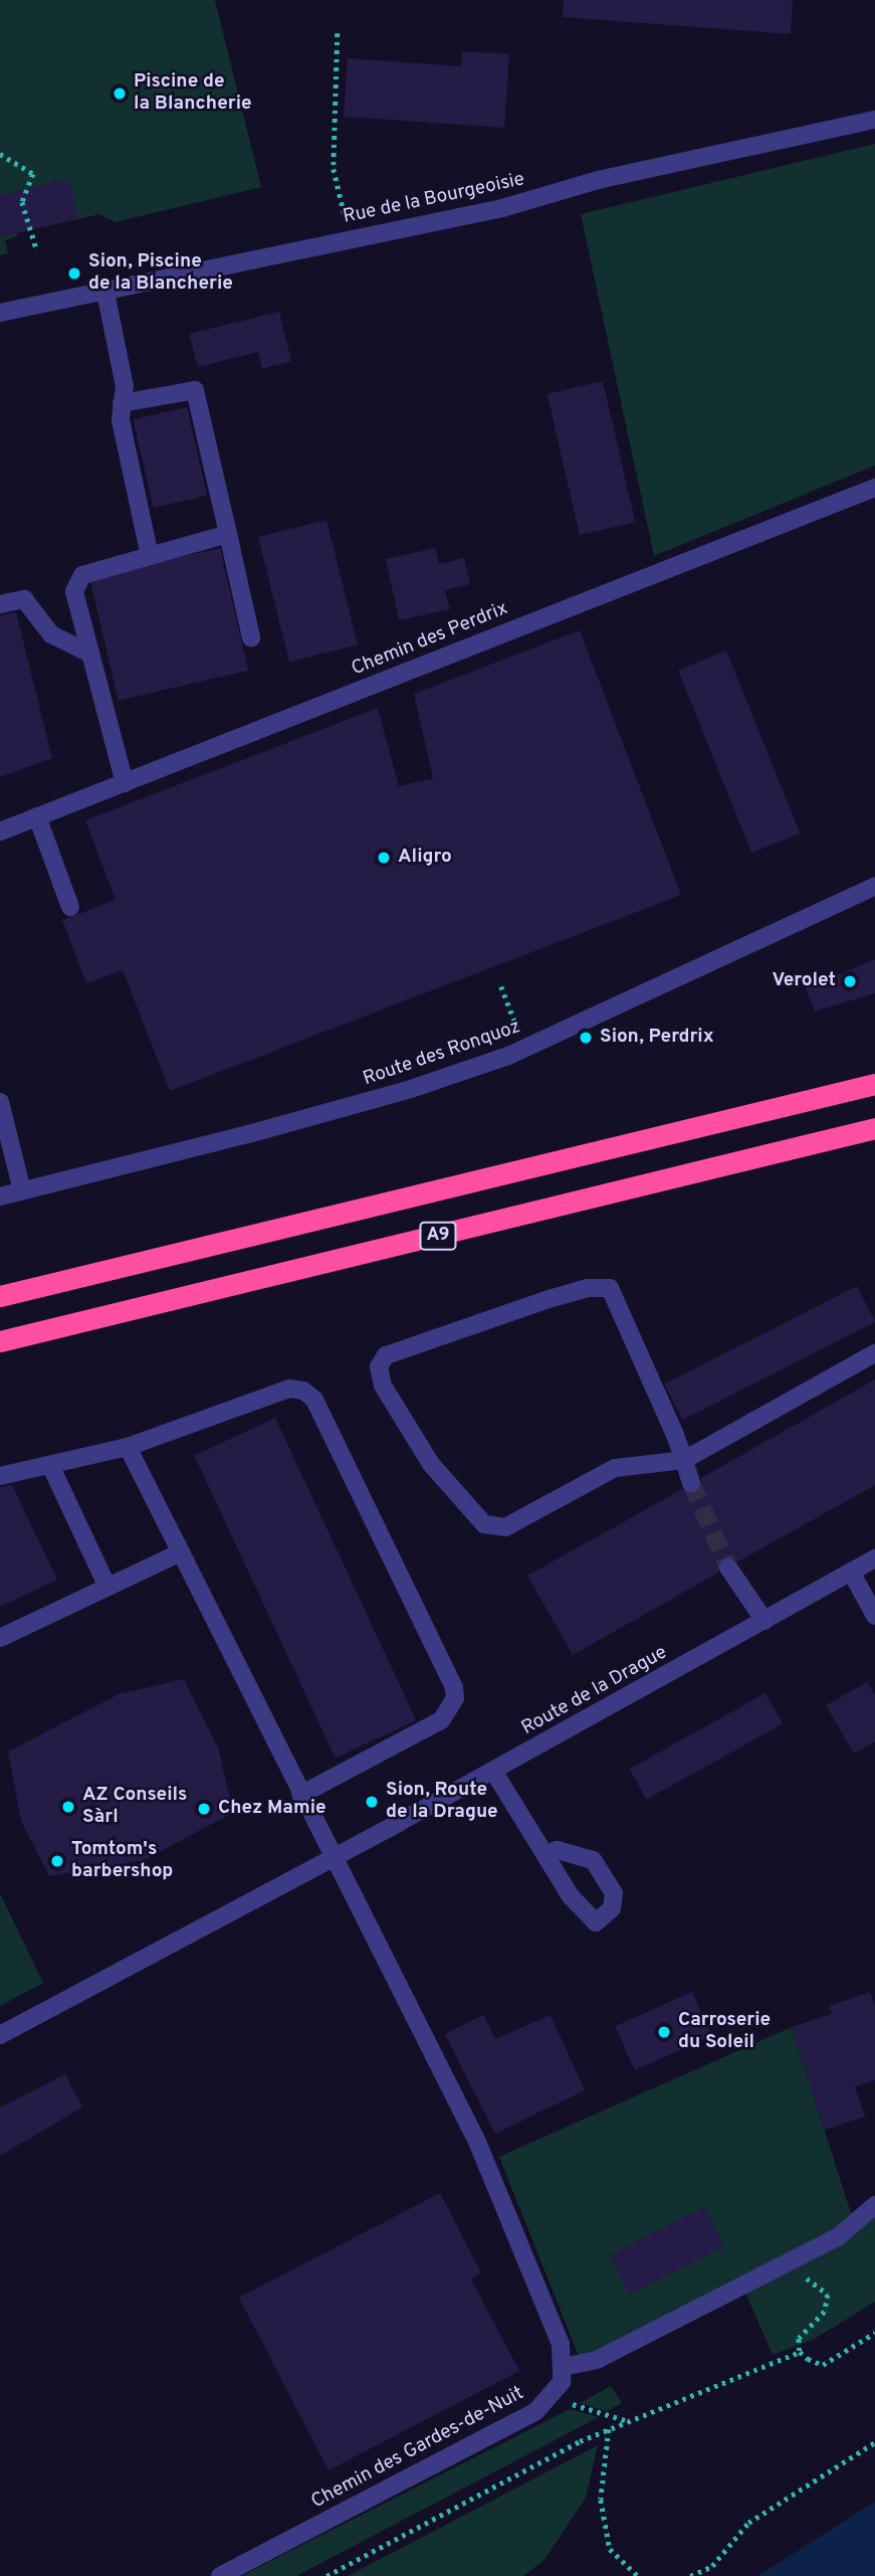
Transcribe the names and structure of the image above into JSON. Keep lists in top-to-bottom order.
{
  "streets": {
    "highway": ["A9"],
    "street": [
      "Rue de la Bourgeoisie",
      "Chemin des Perdrix",
      "Route des Ronquoz",
      "Route de la Drague",
      "Chemin des Gardes-de-Nuit"
    ]
  },
  "places": [
    "Piscine de la Blancherie",
    "Sion, Piscine de la Blancherie",
    "Aligro",
    "Verolet",
    "Sion, Perdrix",
    "Sion, Route de la Drague",
    "AZ Conseils Sàrl",
    "Chez Mamie",
    "Tomtom's barbershop",
    "Carroserie du Soleil"
  ]
}
